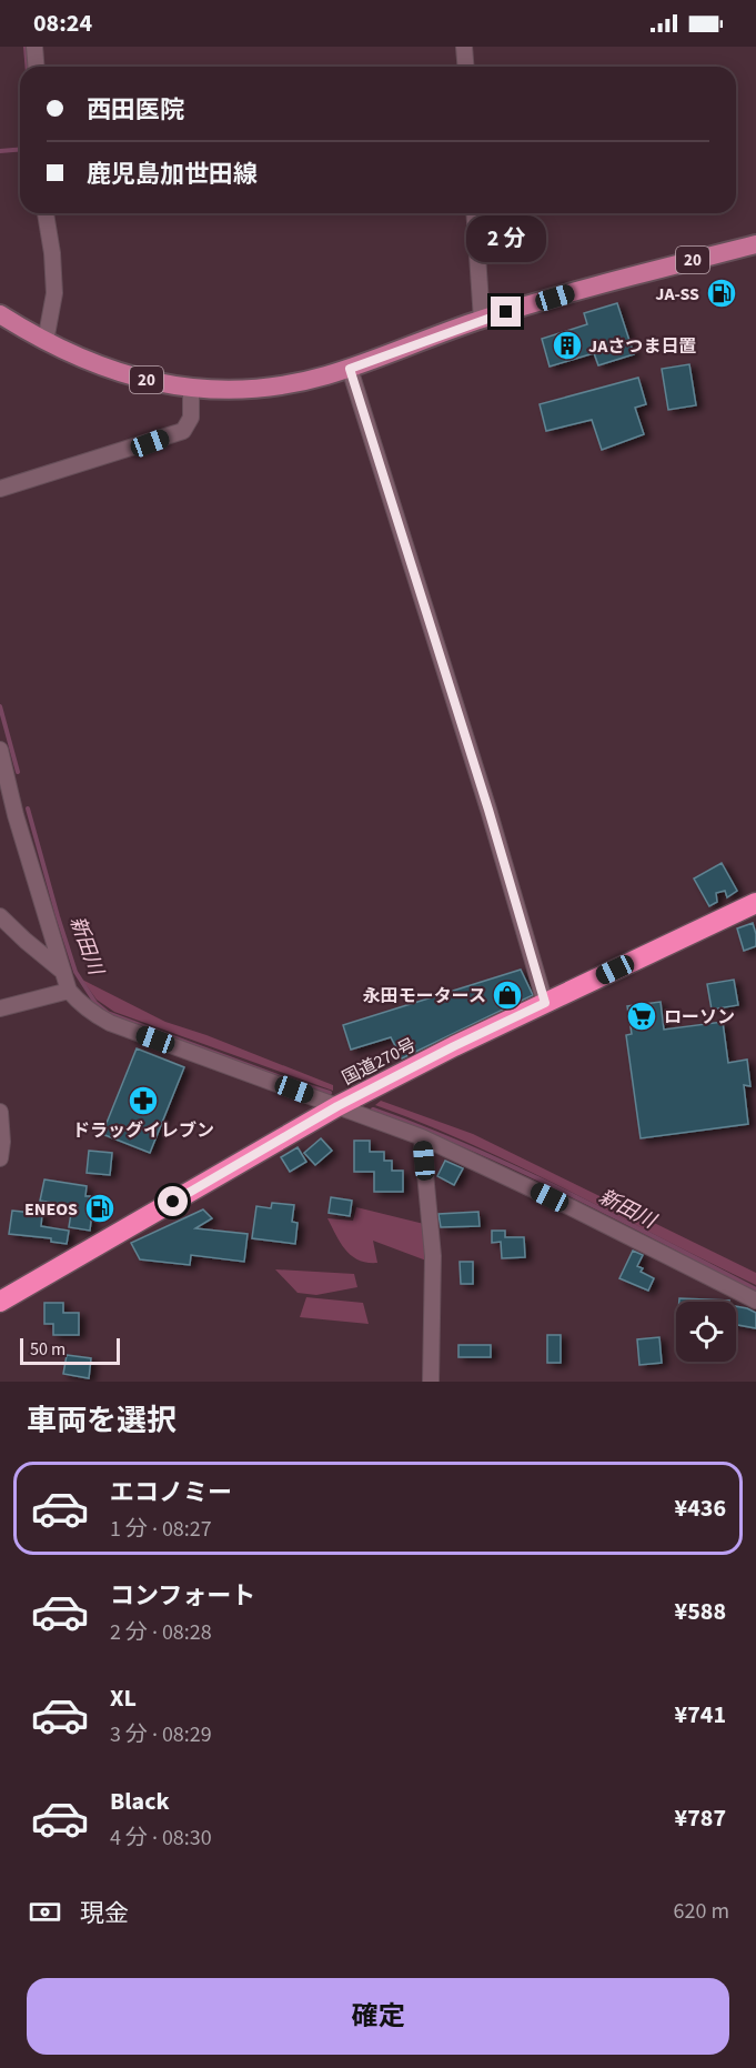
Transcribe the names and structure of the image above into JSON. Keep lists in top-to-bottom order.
{
  "streets": {
    "highway": ["国道270号"],
    "main road": ["20"]
  },
  "water": ["新田川"],
  "places": {
    "fuel station": ["JA-SS", "ENEOS"],
    "building": ["JAさつま日置"],
    "shop": ["永田モータース"],
    "supermarket": ["ローソン"],
    "pharmacy": ["ドラッグイレブン"]
  },
  "scale_bar": "50 m",
  "page": {
    "status": "08:24",
    "banner": ["西田医院", "鹿児島加世田線"],
    "bubble": "2 分",
    "scale": "50 m",
    "heading": "車両を選択",
    "list": [
      {
        "name": "エコノミー",
        "note": "1 分 · 08:27",
        "value": "¥436"
      },
      {
        "name": "コンフォート",
        "note": "2 分 · 08:28",
        "value": "¥588"
      },
      {
        "name": "XL",
        "note": "3 分 · 08:29",
        "value": "¥741"
      },
      {
        "name": "Black",
        "note": "4 分 · 08:30",
        "value": "¥787"
      }
    ],
    "pay": ["現金", "620 m"],
    "buttons": "確定"
  }
}
